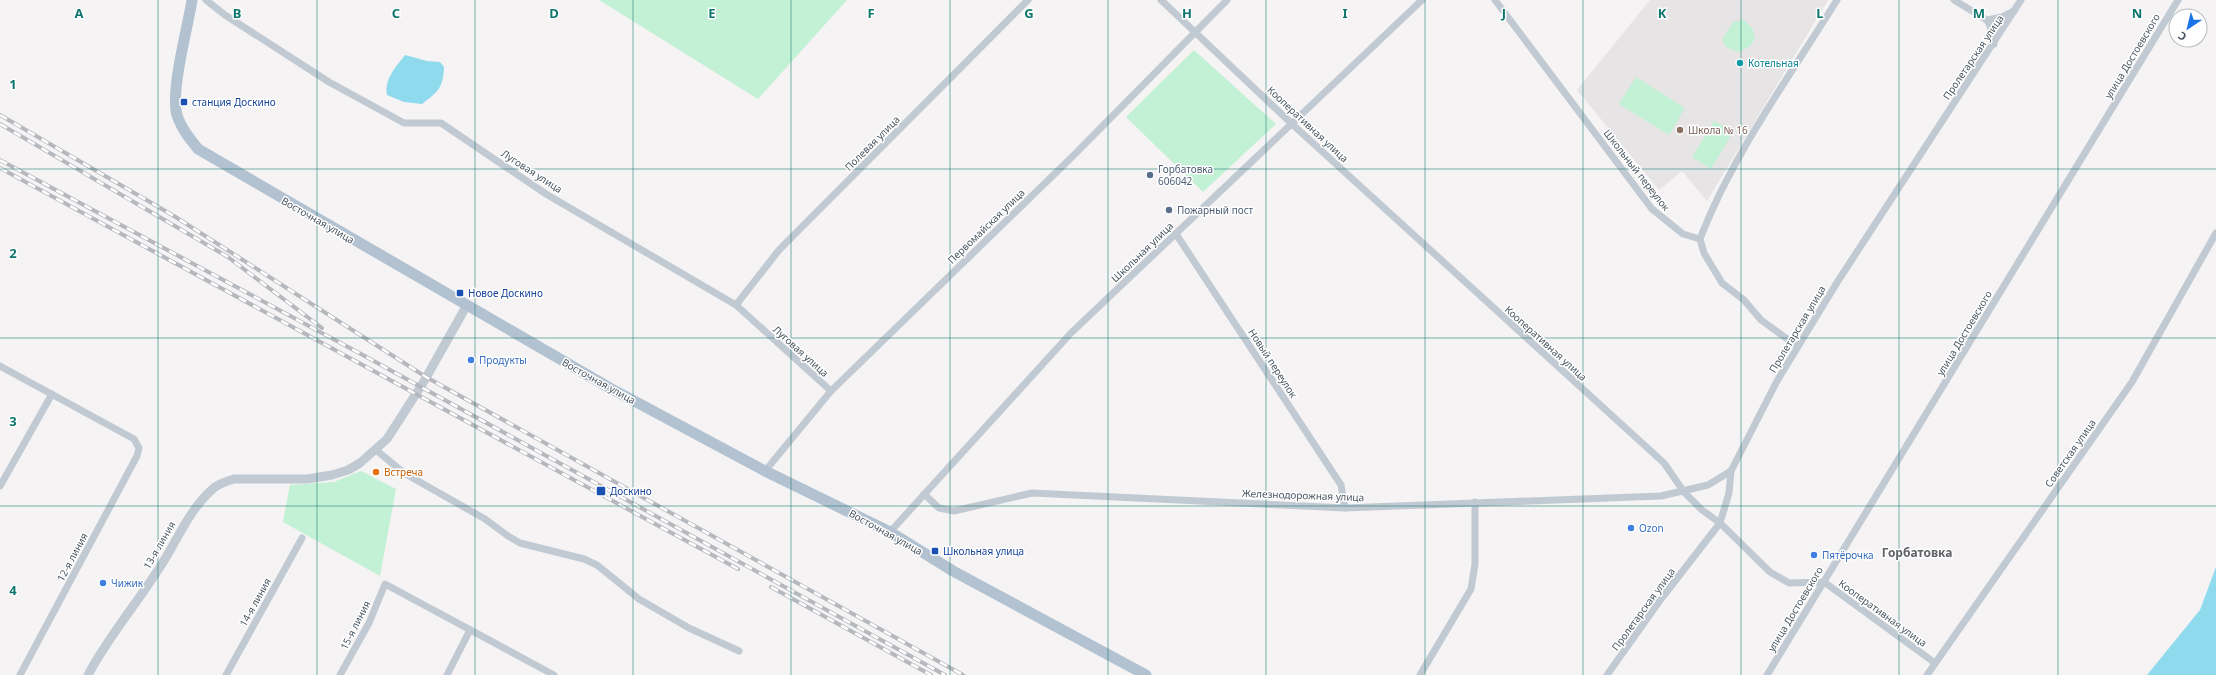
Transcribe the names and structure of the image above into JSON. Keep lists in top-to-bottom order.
{
  "streets": {
    "main road": ["Восточная улица"],
    "street": [
      "улица Достоевского",
      "Пролетарская улица",
      "Кооперативная улица",
      "Полевая улица",
      "Школьный переулок",
      "Луговая улица",
      "Первомайская улица",
      "Школьная улица",
      "Новый переулок",
      "Советская улица",
      "Железнодорожная улица",
      "13-я линия",
      "12-я линия",
      "14-я линия",
      "15-я линия"
    ]
  },
  "crossings": [
    ["улица Достоевского", "Кооперативная улица"],
    ["Пролетарская улица", "Кооперативная улица"],
    ["Пролетарская улица", "Железнодорожная улица"],
    ["Кооперативная улица", "Первомайская улица"],
    ["Кооперативная улица", "Школьная улица"],
    ["Кооперативная улица", "Советская улица"],
    ["Кооперативная улица", "Железнодорожная улица"],
    ["Полевая улица", "Луговая улица"],
    ["Луговая улица", "Первомайская улица"],
    ["Восточная улица", "Первомайская улица"],
    ["Восточная улица", "Школьная улица"],
    ["Школьная улица", "Новый переулок"],
    ["Школьная улица", "Железнодорожная улица"],
    ["Новый переулок", "Железнодорожная улица"]
  ],
  "districts": ["Горбатовка"],
  "places": {
    "other": [
      "Котельная",
      "Школа № 16",
      "Горбатовка 606042",
      "Пожарный пост",
      "Продукты",
      "Встреча",
      "Ozon",
      "Пятёрочка",
      "Чижик"
    ],
    "transit": [
      "станция Доскино",
      "Новое Доскино",
      "Доскино",
      "Школьная улица"
    ]
  },
  "north": "bottom left",
  "grid": {
    "columns": [
      "A",
      "B",
      "C",
      "D",
      "E",
      "F",
      "G",
      "H",
      "I",
      "J",
      "K",
      "L",
      "M",
      "N"
    ],
    "rows": [
      "1",
      "2",
      "3",
      "4"
    ]
  }
}
